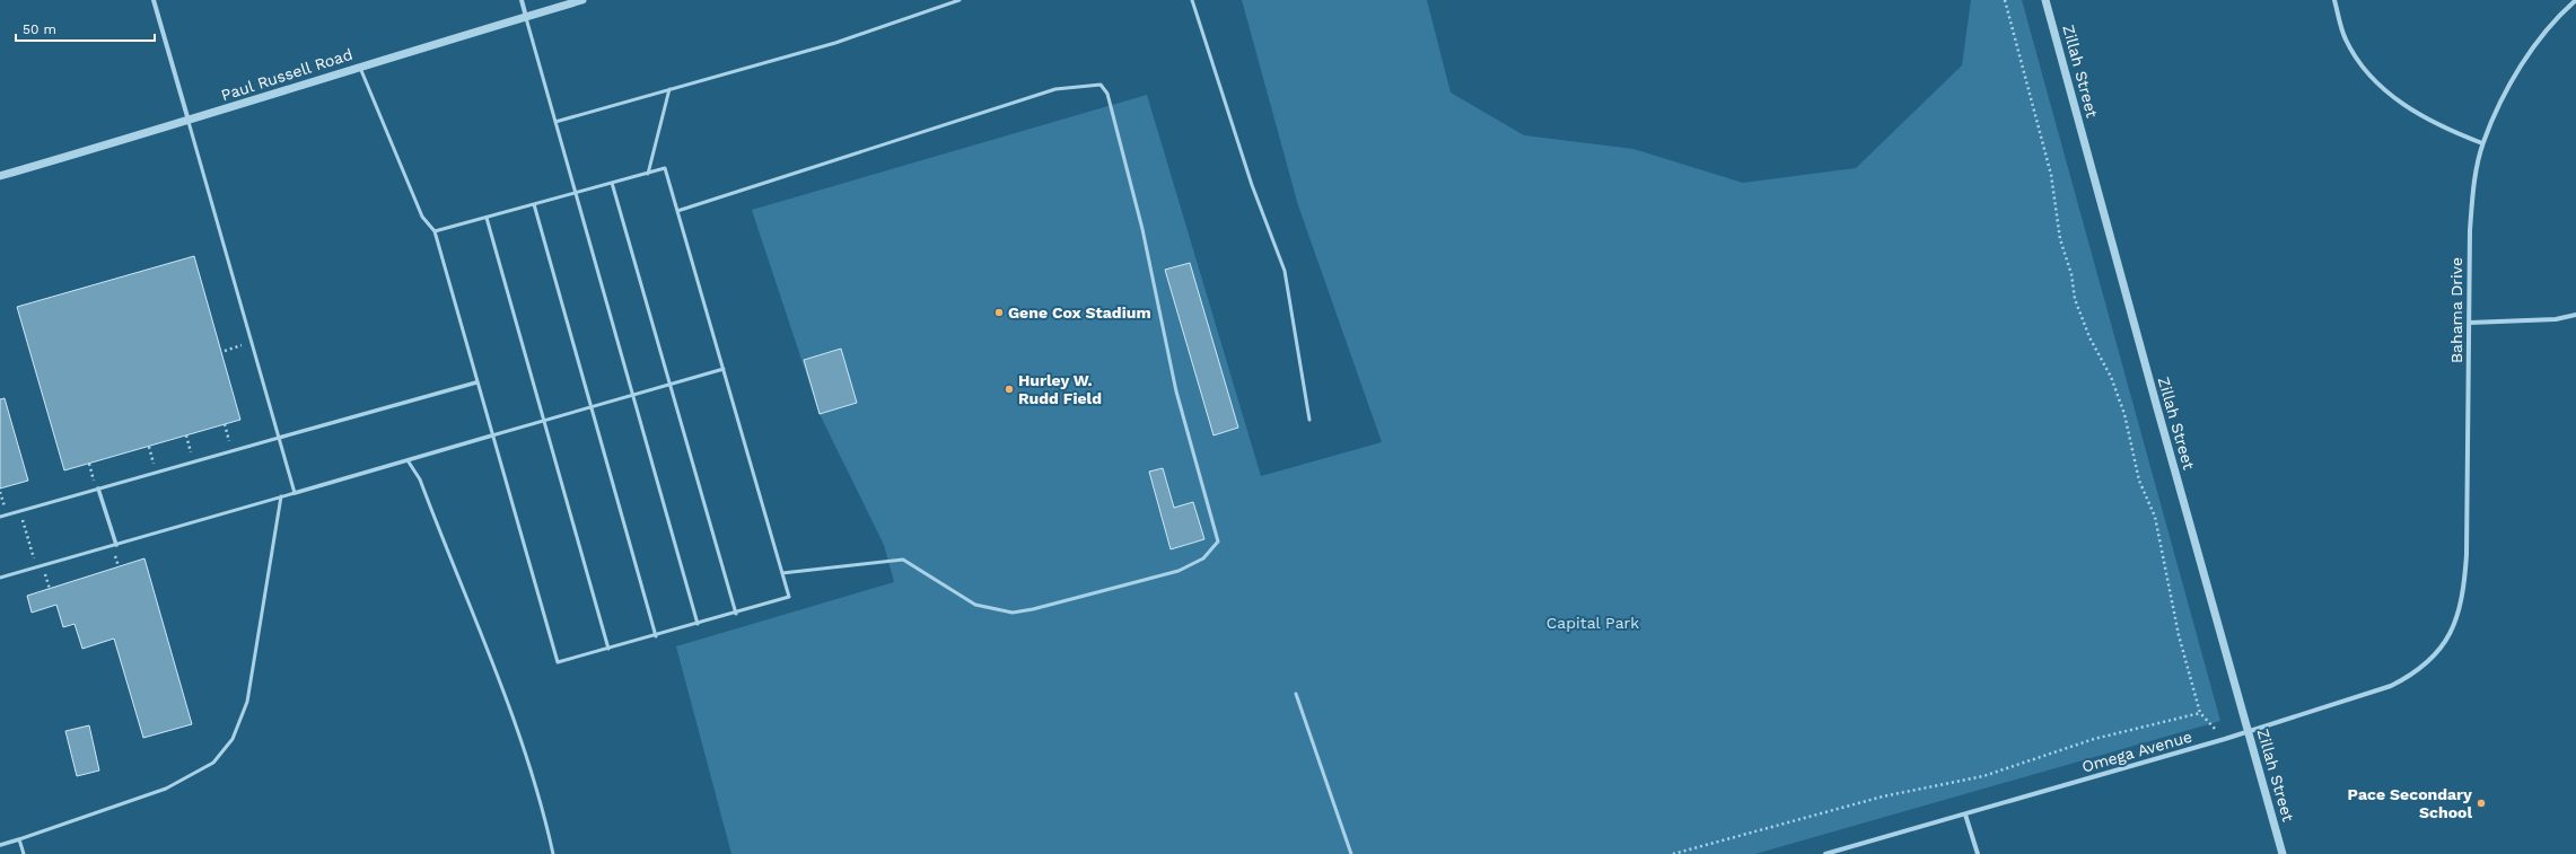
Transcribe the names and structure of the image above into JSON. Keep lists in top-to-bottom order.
{
  "streets": {
    "street": [
      "Zillah Street",
      "Paul Russell Road",
      "Bahama Drive",
      "Omega Avenue"
    ]
  },
  "crossings": [
    ["Zillah Street", "Omega Avenue"],
    ["Bahama Drive", "Omega Avenue"]
  ],
  "parks": ["Capital Park"],
  "places": ["Gene Cox Stadium", "Hurley W. Rudd Field", "Pace Secondary School"],
  "scale_bar": "50 m"
}
